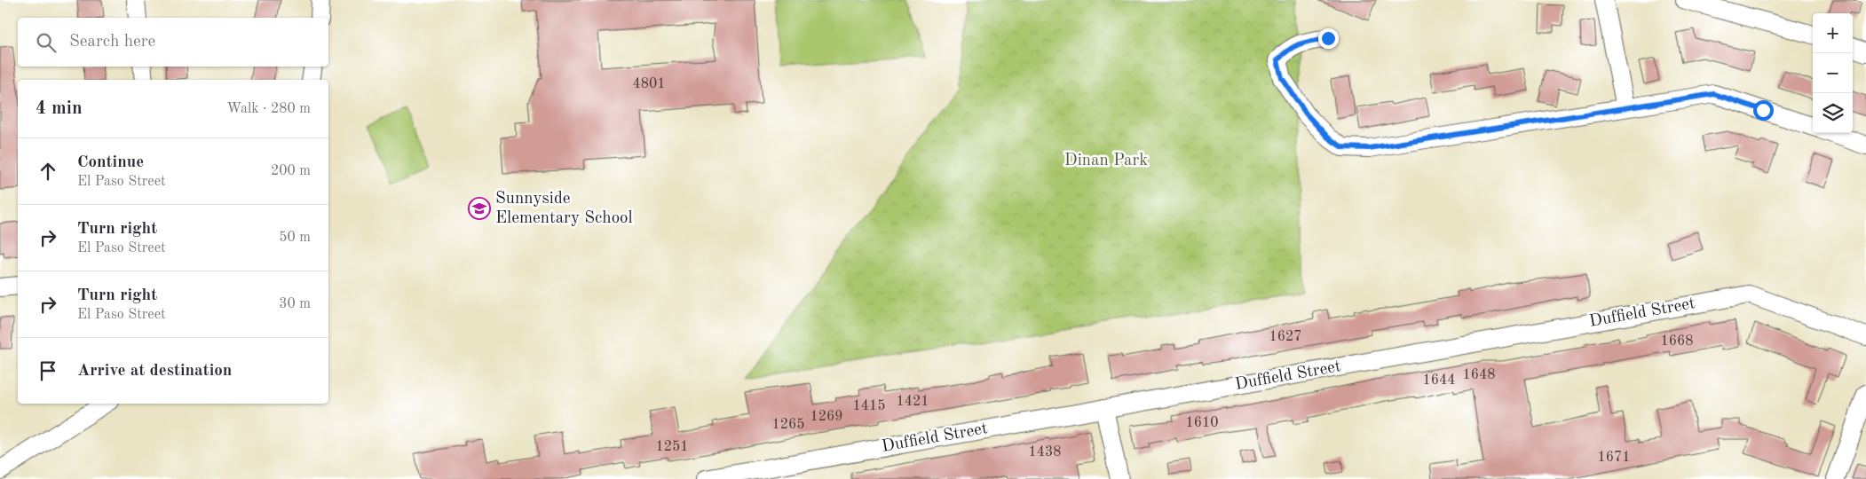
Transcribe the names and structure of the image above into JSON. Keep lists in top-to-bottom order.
{
  "streets": {
    "street": ["Duffield Street"]
  },
  "parks": ["Dinan Park"],
  "places": {
    "school or university": ["Sunnyside Elementary School"]
  },
  "house_numbers": [
    "4801",
    "1627",
    "1668",
    "1648",
    "1644",
    "1421",
    "1415",
    "1269",
    "1610",
    "1265",
    "1251",
    "1438",
    "1671"
  ],
  "page": {
    "map_buttons": ["+", "−"],
    "search": "Search here",
    "heading": ["4 min", "Walk · 280 m"],
    "list": [
      ["Continue", "El Paso Street", "200 m"],
      ["Turn right", "El Paso Street", "50 m"],
      ["Turn right", "El Paso Street", "30 m"],
      "Arrive at destination"
    ]
  }
}
